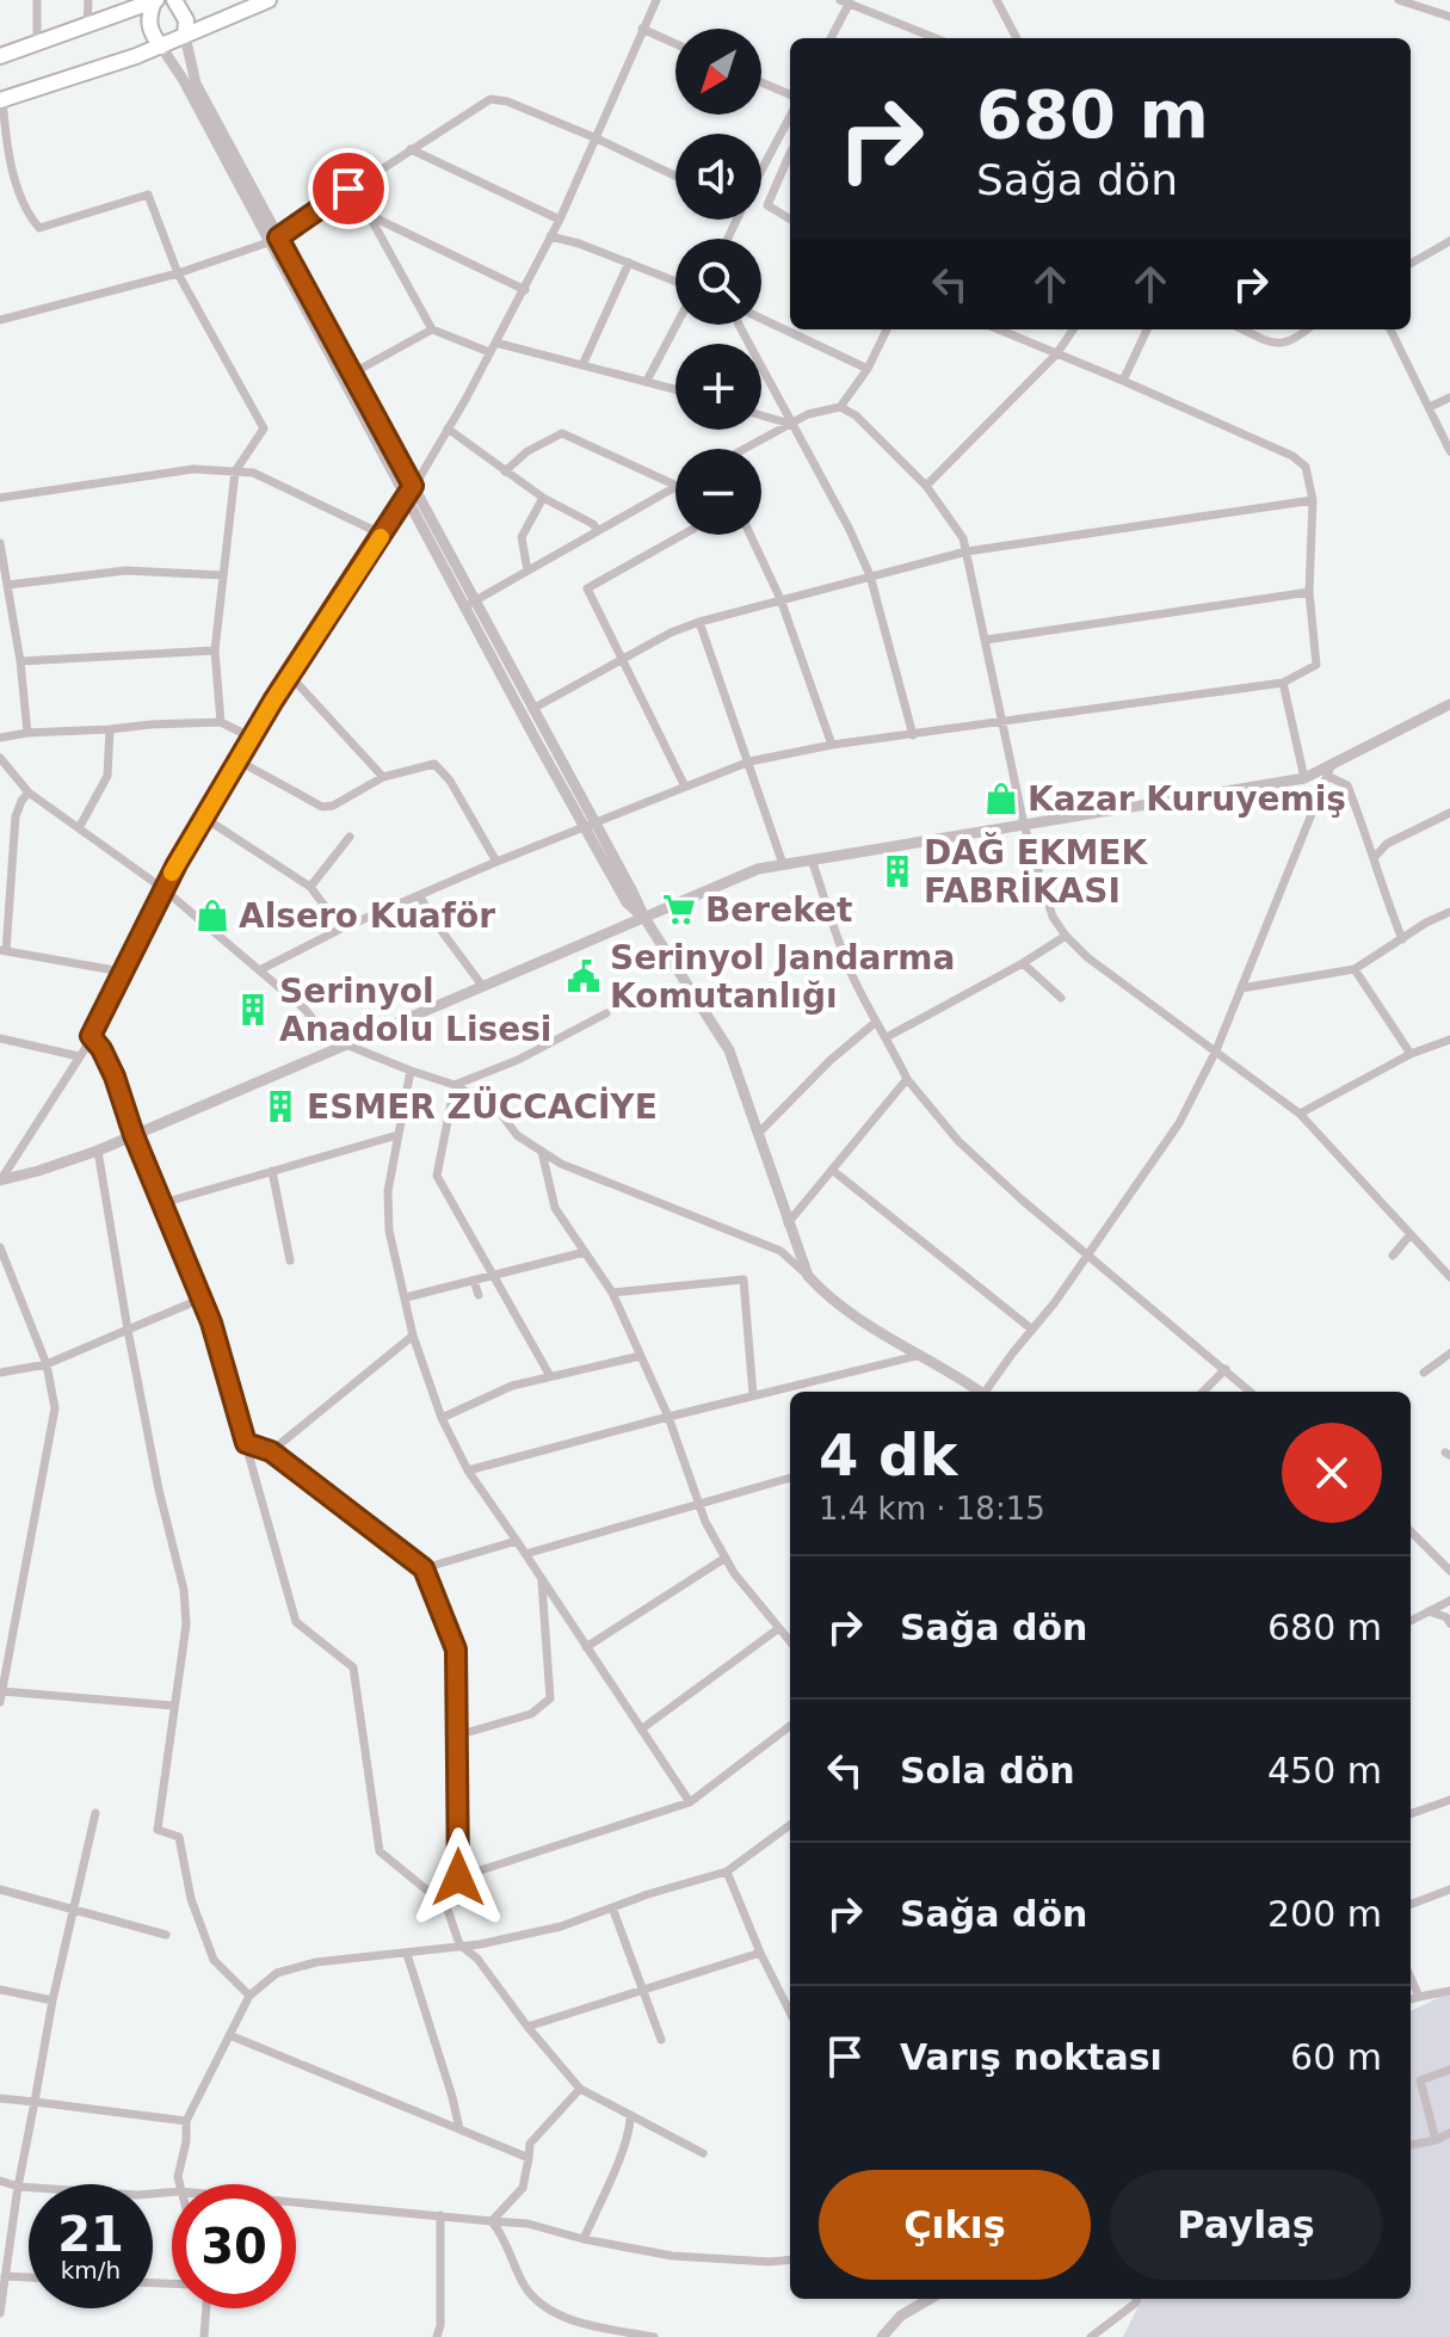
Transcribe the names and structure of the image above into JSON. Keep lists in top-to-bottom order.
{
  "places": {
    "shop": ["Kazar Kuruyemiş", "Alsero Kuaför"],
    "building": ["DAĞ EKMEK FABRİKASI", "Serinyol Anadolu Lisesi", "ESMER ZÜCCACİYE"],
    "supermarket": ["Bereket"],
    "public building": ["Serinyol Jandarma Komutanlığı"]
  },
  "north": "bottom left",
  "page": {
    "map_buttons": ["+", "−"],
    "turn": ["680 m", "Sağa dön"],
    "heading": ["4 dk", "1.4 km · 18:15"],
    "list": [
      {
        "name": "Sağa dön",
        "value": "680 m"
      },
      {
        "name": "Sola dön",
        "value": "450 m"
      },
      {
        "name": "Sağa dön",
        "value": "200 m"
      },
      {
        "name": "Varış noktası",
        "value": "60 m"
      }
    ],
    "buttons": ["Çıkış", "Paylaş"],
    "speed": "21 km/h",
    "limit": "30"
  }
}
